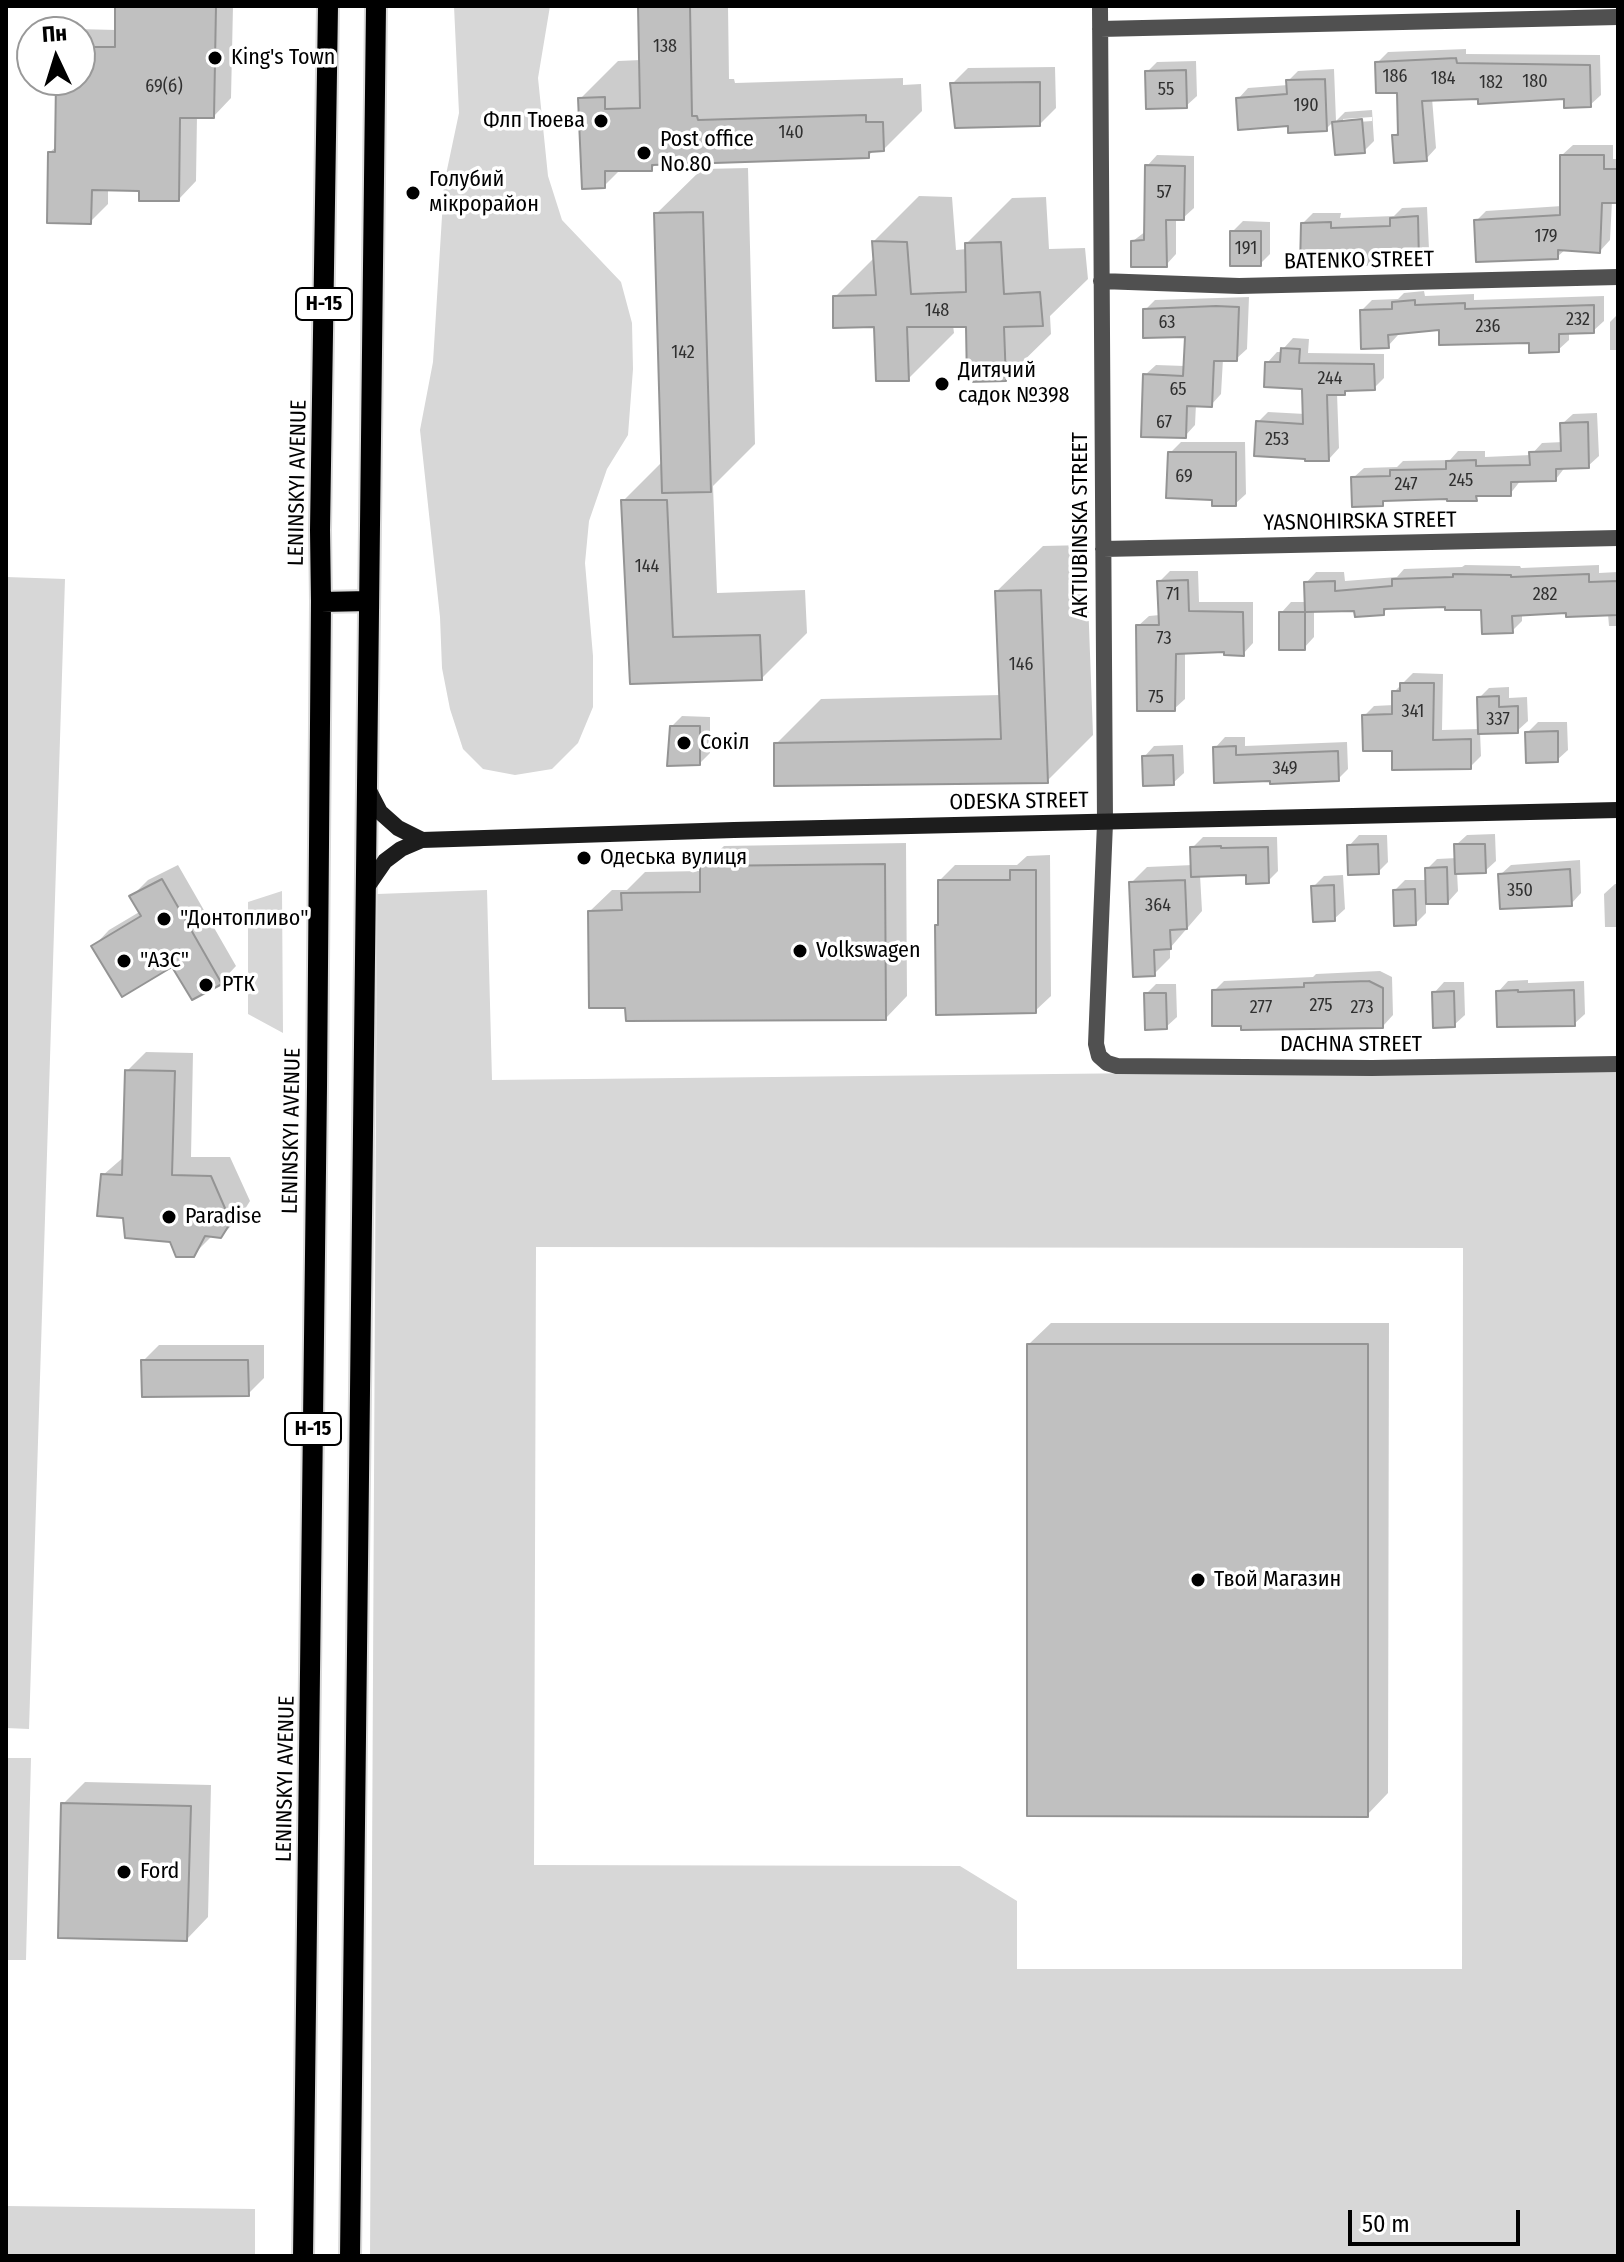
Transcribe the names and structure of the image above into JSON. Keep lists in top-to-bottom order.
{
  "streets": {
    "main road": ["Н-15", "LENINSKYI AVENUE"],
    "street": [
      "BATENKO STREET",
      "YASNOHIRSKA STREET",
      "AKTIUBINSKA STREET",
      "ODESKA STREET",
      "DACHNA STREET"
    ]
  },
  "crossings": [
    ["BATENKO STREET", "AKTIUBINSKA STREET"],
    ["Н-15", "ODESKA STREET"],
    ["YASNOHIRSKA STREET", "AKTIUBINSKA STREET"],
    ["AKTIUBINSKA STREET", "ODESKA STREET"],
    ["AKTIUBINSKA STREET", "DACHNA STREET"]
  ],
  "places": [
    "King's Town",
    "Флп Тюева",
    "Post office No.80",
    "Голубий мікрорайон",
    "Дитячий садок №398",
    "Сокіл",
    "Одеська вулиця",
    "\"Донтопливо\"",
    "Volkswagen",
    "\"АЗС\"",
    "РТК",
    "Paradise",
    "Твой Магазин",
    "Ford"
  ],
  "house_numbers": [
    "138",
    "186",
    "184",
    "180",
    "182",
    "69(б)",
    "55",
    "190",
    "140",
    "57",
    "179",
    "191",
    "148",
    "232",
    "63",
    "236",
    "142",
    "244",
    "65",
    "67",
    "253",
    "69",
    "245",
    "247",
    "144",
    "71",
    "282",
    "73",
    "146",
    "75",
    "341",
    "337",
    "349",
    "350",
    "364",
    "275",
    "277",
    "273"
  ],
  "scale_bar": "50 m",
  "north": "top"
}
